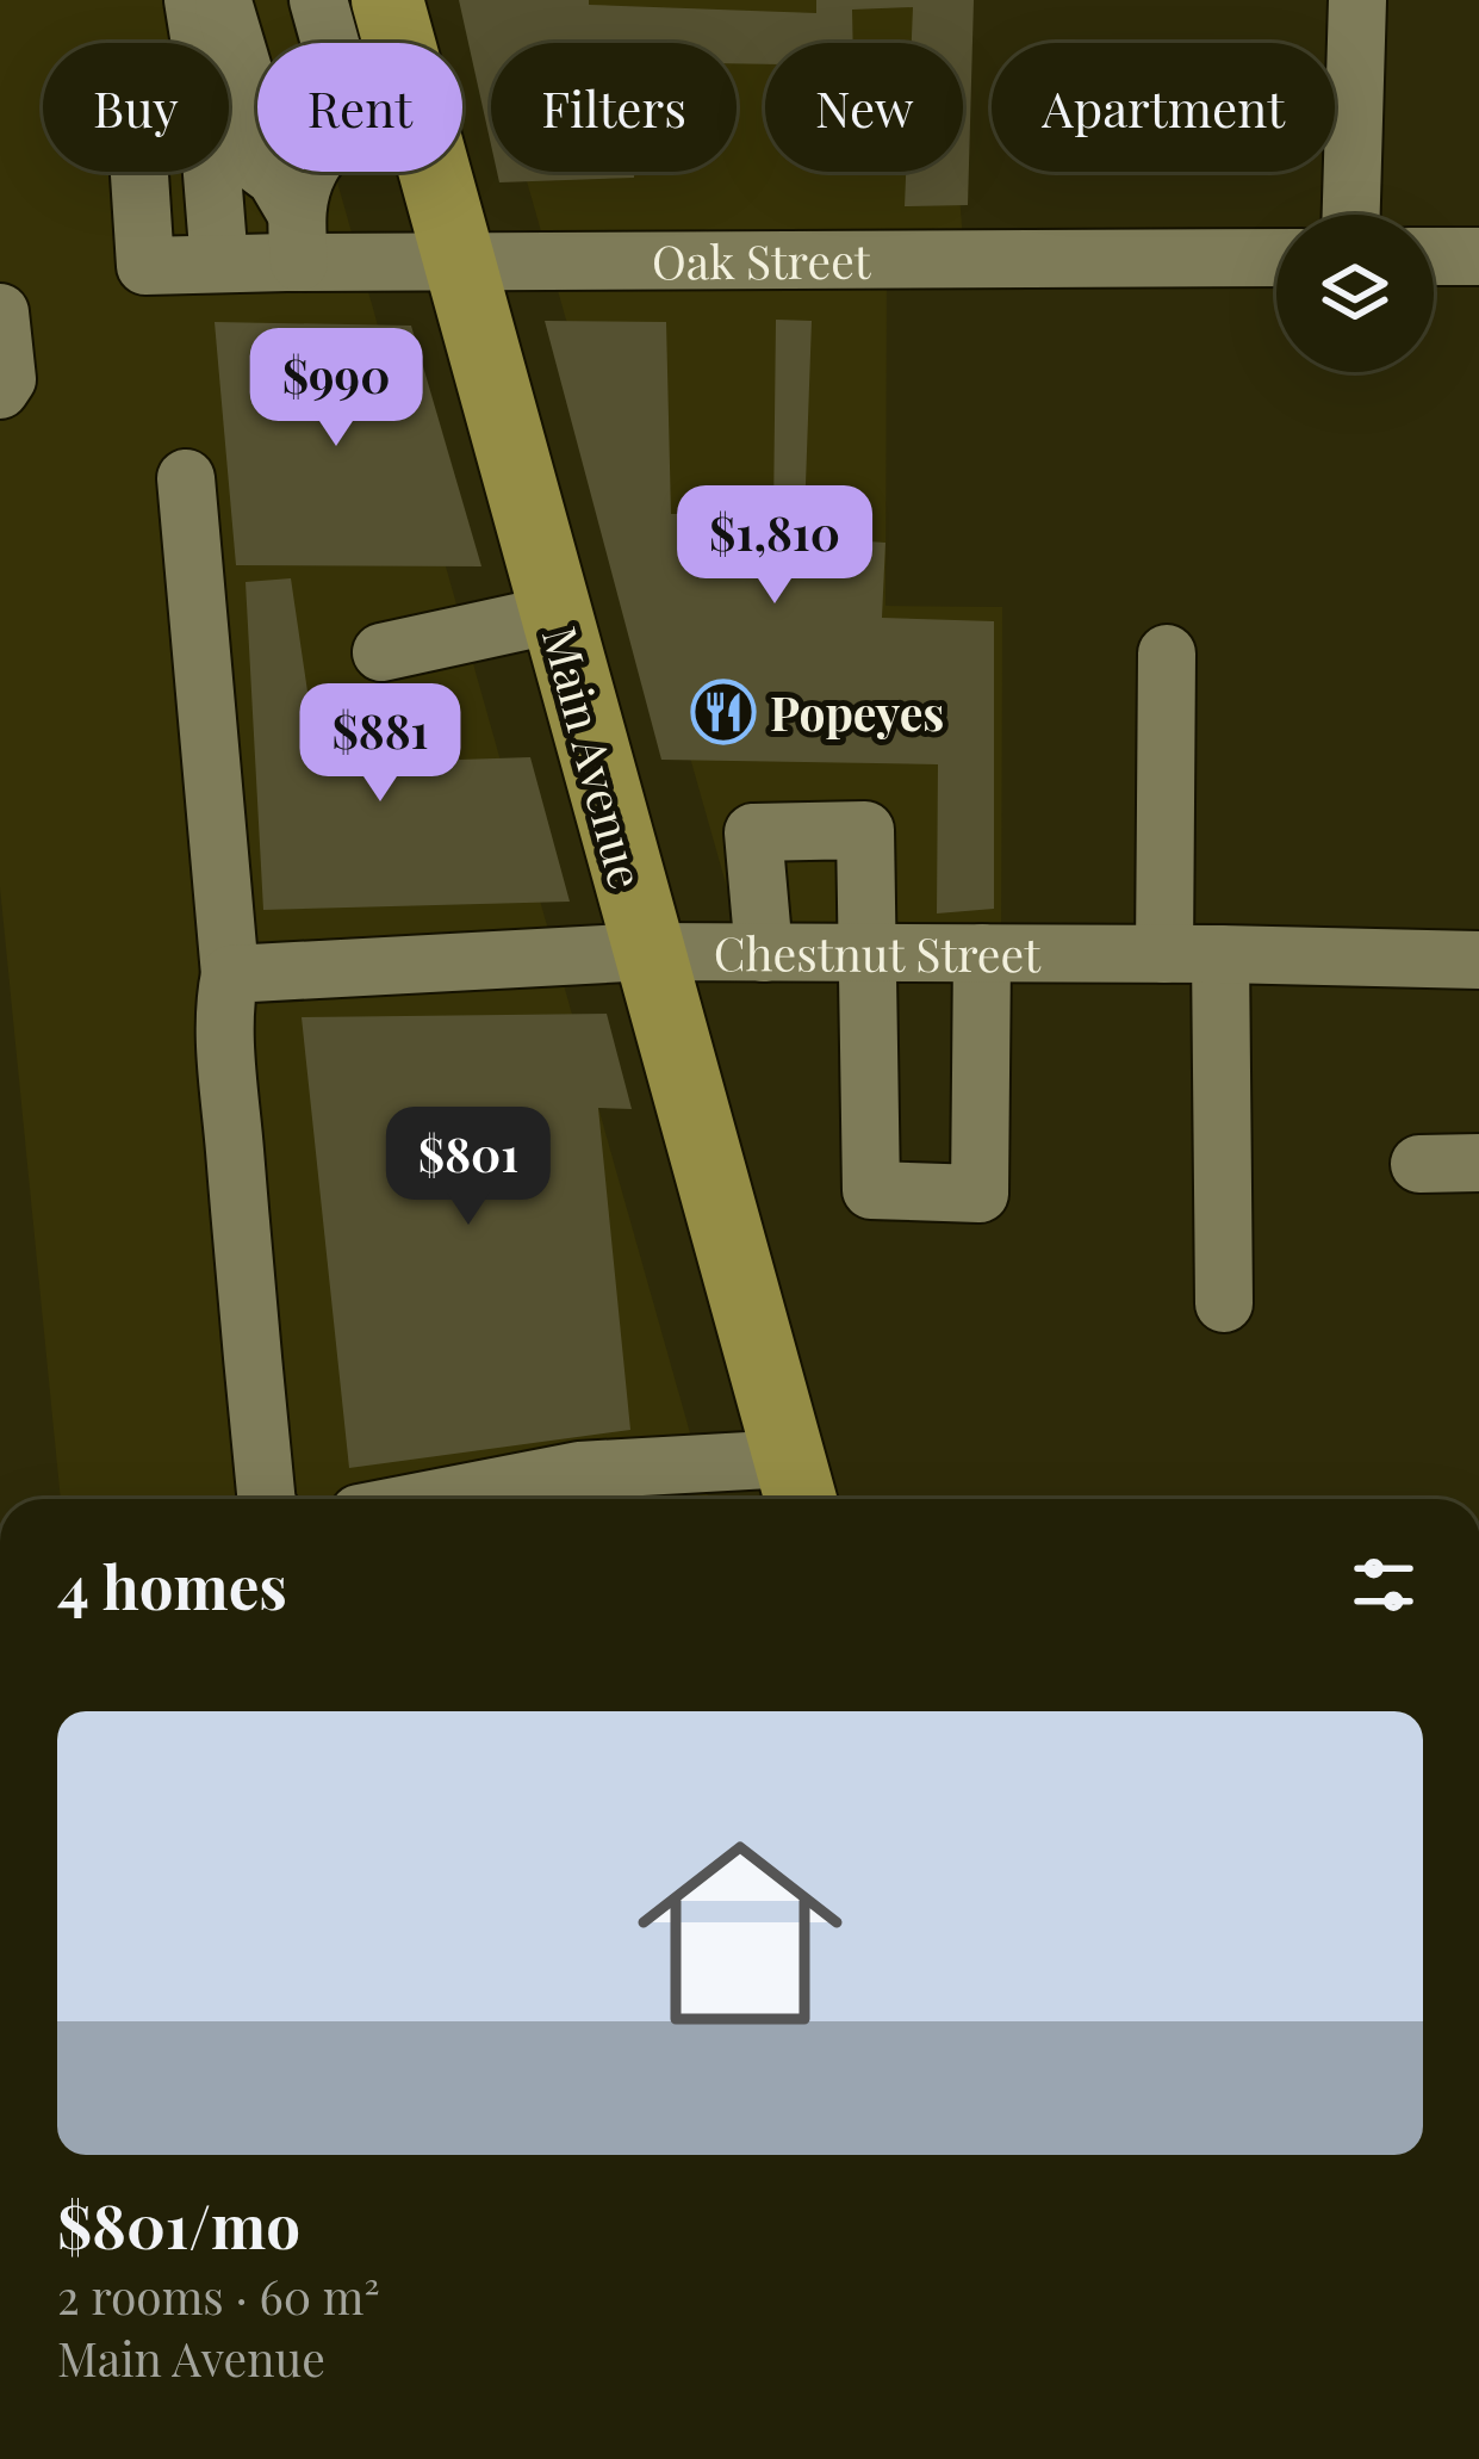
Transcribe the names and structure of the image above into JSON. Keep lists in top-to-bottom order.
{
  "streets": {
    "main road": ["Main Avenue"],
    "street": ["Oak Street", "Chestnut Street"]
  },
  "crossings": [
    ["Oak Street", "Main Avenue"],
    ["Main Avenue", "Chestnut Street"]
  ],
  "places": {
    "restaurant": ["Popeyes"]
  },
  "page": {
    "chip": [
      "Buy",
      "Rent",
      "Filters",
      "New",
      "Apartment"
    ],
    "price": [
      "$990",
      "$1,810",
      "$881",
      "$801"
    ],
    "heading": "4 homes",
    "list": [
      {
        "name": "$801/mo",
        "note": "2 rooms · 60 m² · Main Avenue"
      }
    ]
  }
}
